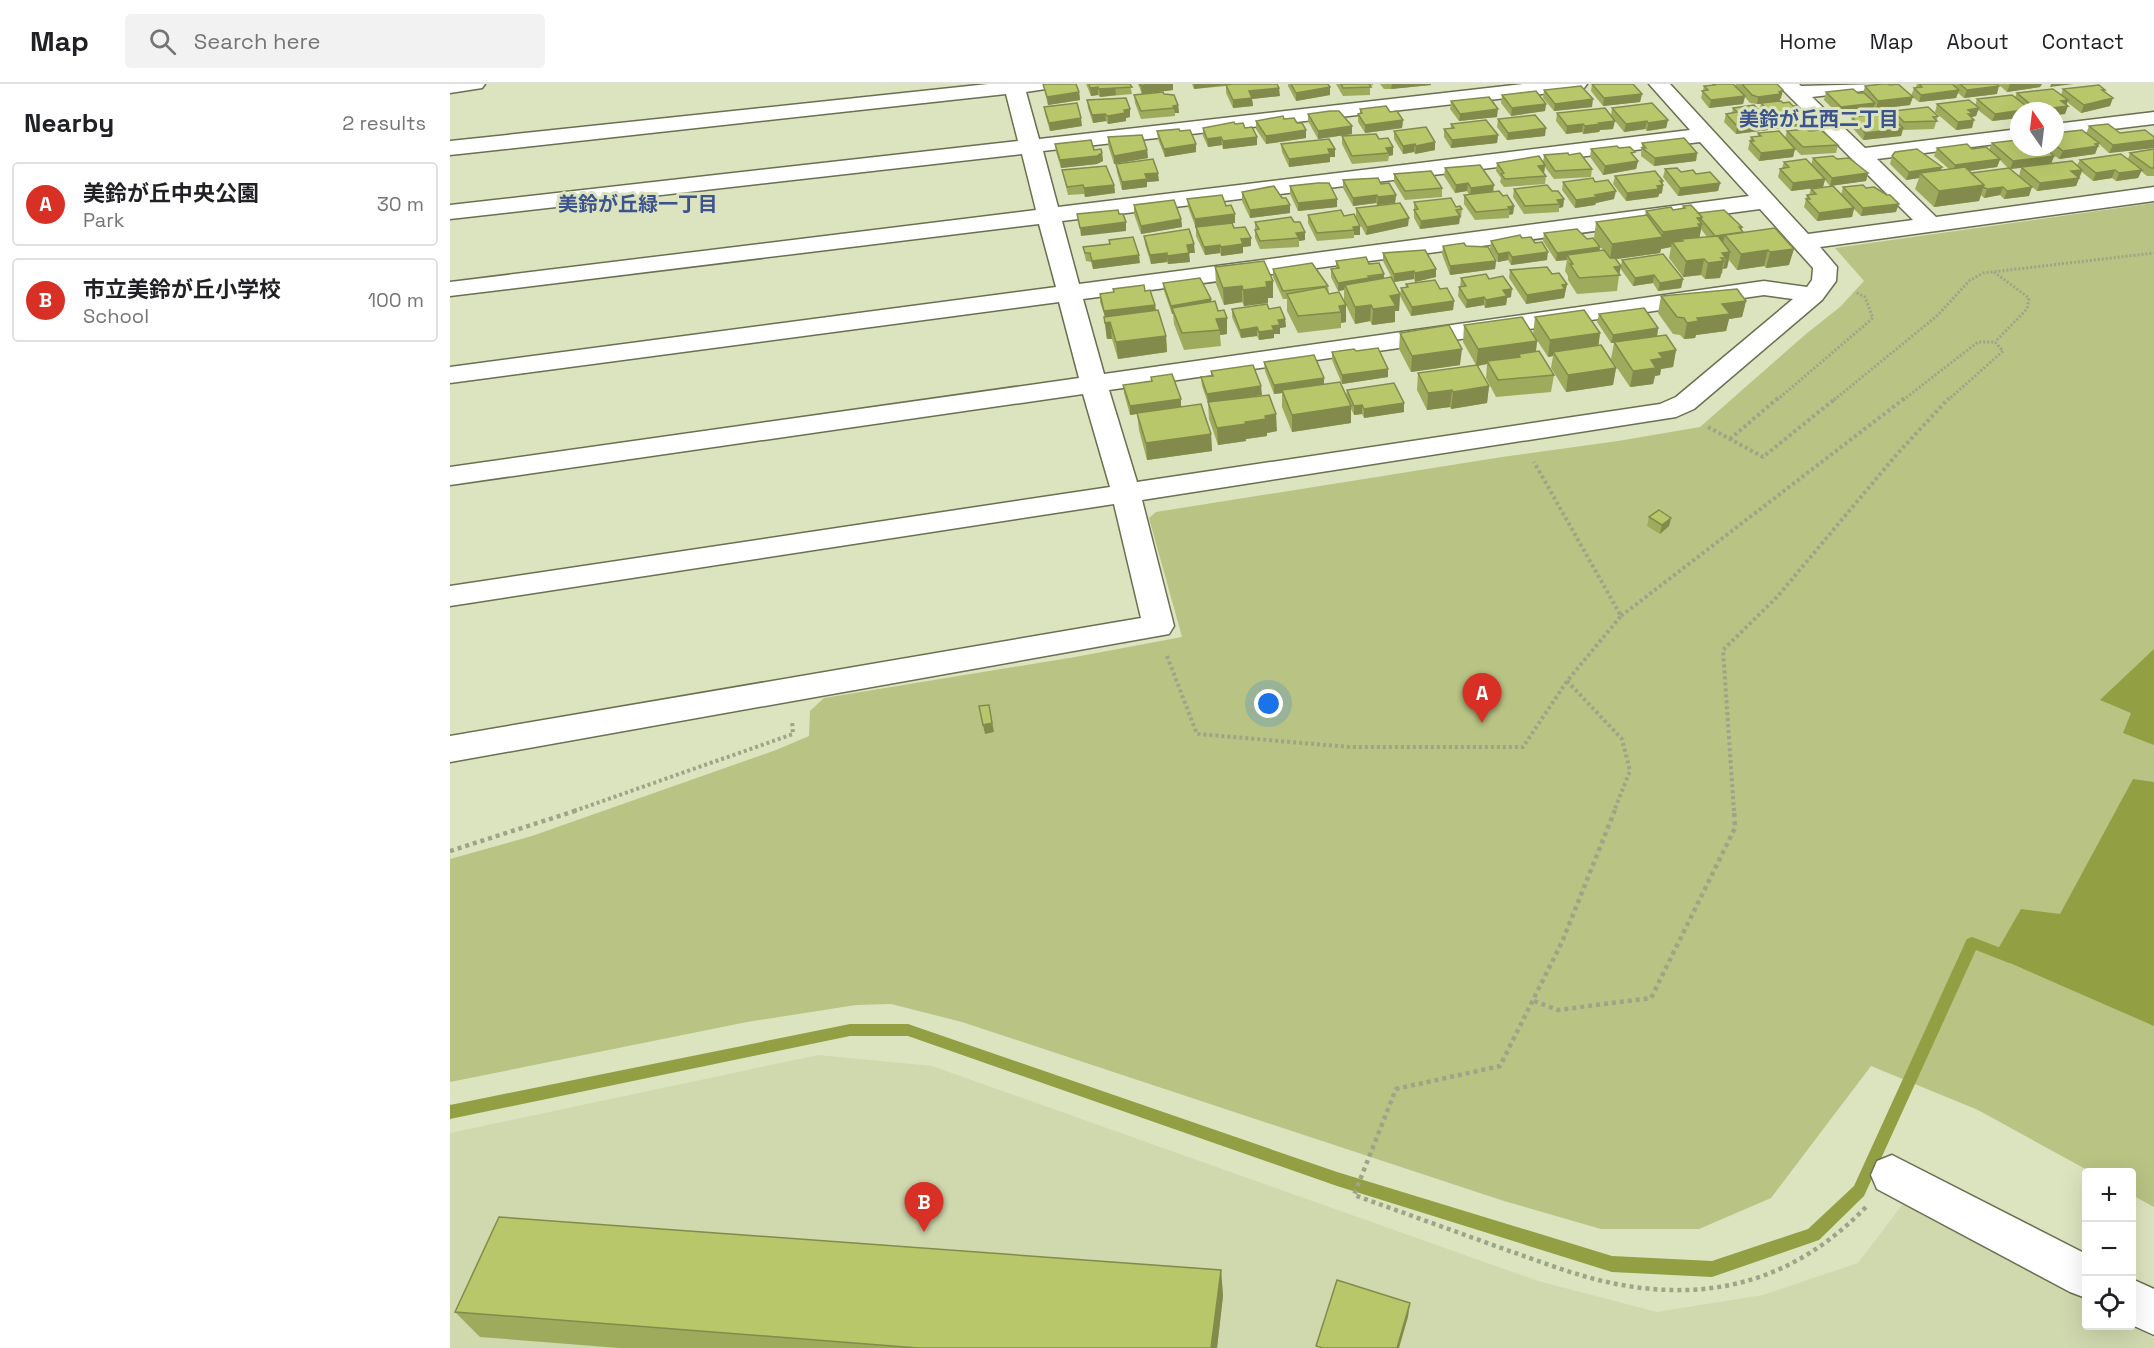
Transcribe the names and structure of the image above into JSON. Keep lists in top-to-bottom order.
{
  "districts": ["美鈴が丘西二丁目", "美鈴が丘緑一丁目"],
  "north": "top",
  "page": {
    "header": "Map",
    "search": "Search here",
    "nav": [
      "Home",
      "Map",
      "About",
      "Contact"
    ],
    "heading": ["Nearby", "2 results"],
    "list": [
      {
        "mark": "A",
        "name": "美鈴が丘中央公園",
        "note": "Park",
        "value": "30 m"
      },
      {
        "mark": "B",
        "name": "市立美鈴が丘小学校",
        "note": "School",
        "value": "100 m"
      }
    ],
    "pins": ["A", "B"],
    "map_buttons": ["+", "−"]
  }
}
